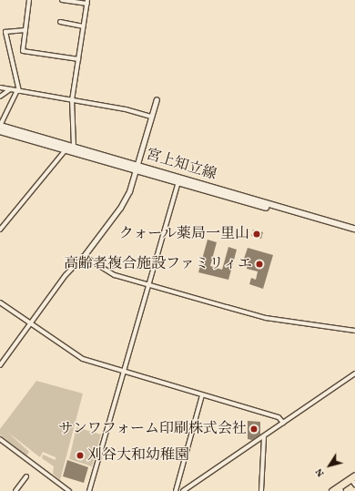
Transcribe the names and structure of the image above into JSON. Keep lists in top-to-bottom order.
{
  "streets": {
    "main road": ["宮上知立線"]
  },
  "places": [
    "クォール薬局一里山",
    "高齢者複合施設ファミリィエ",
    "サンワフォーム印刷株式会社",
    "刈谷大和幼稚園"
  ],
  "north": "bottom left"
}
